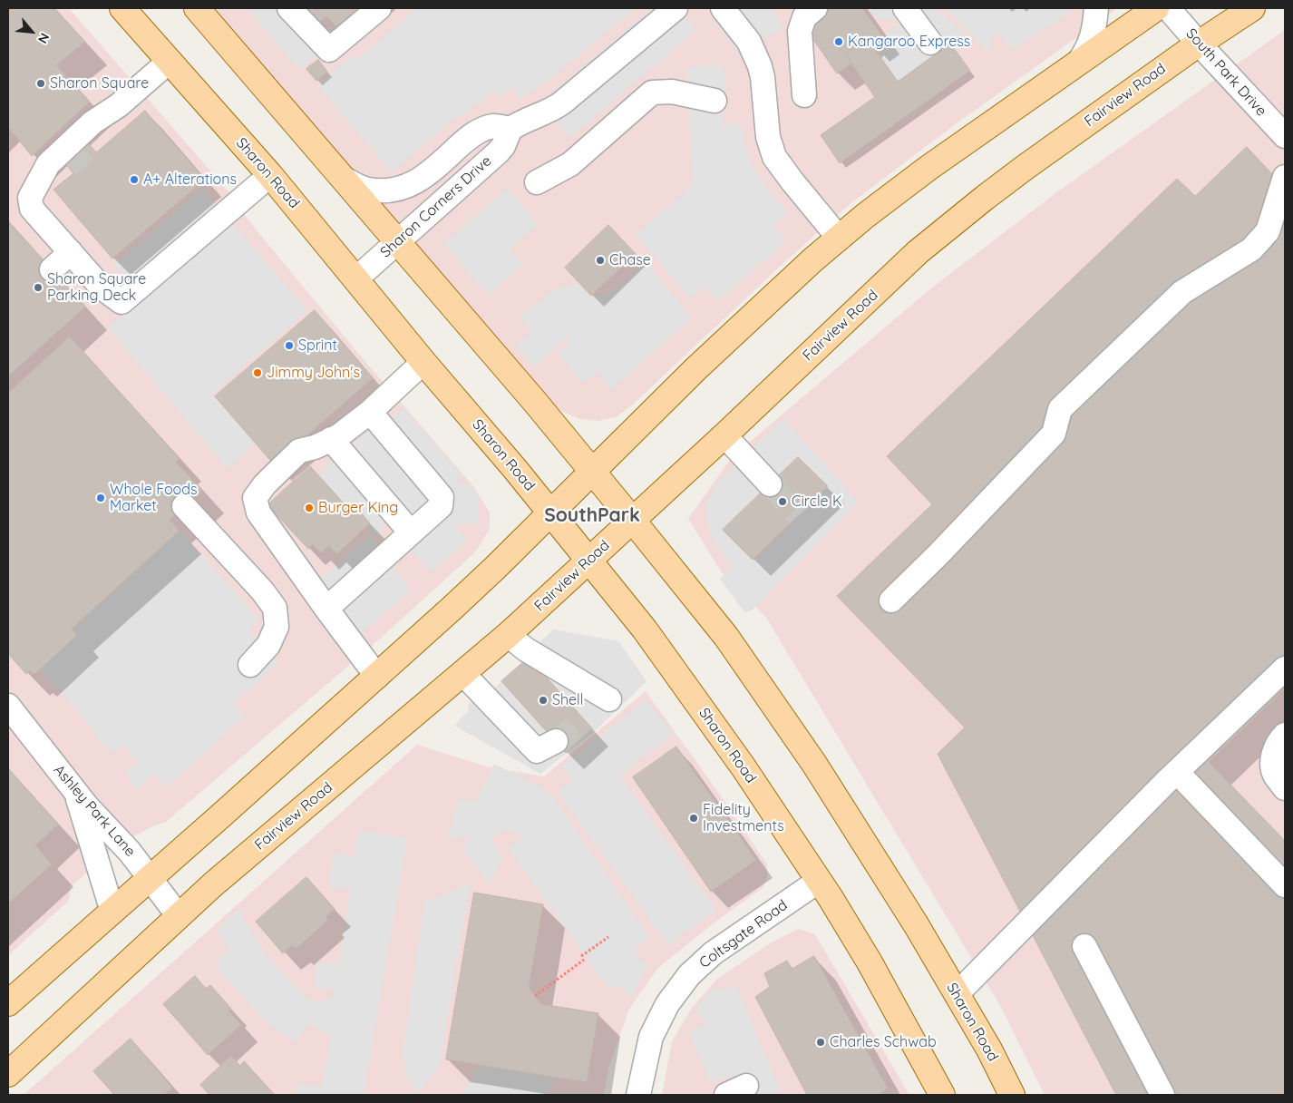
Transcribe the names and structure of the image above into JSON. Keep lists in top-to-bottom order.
{
  "streets": {
    "main road": ["Fairview Road", "Sharon Road"],
    "street": [
      "South Park Drive",
      "Sharon Corners Drive",
      "Ashley Park Lane",
      "Coltsgate Road"
    ]
  },
  "crossings": [
    ["South Park Drive", "Fairview Road"],
    ["Fairview Road", "Sharon Road"],
    ["Fairview Road", "Ashley Park Lane"],
    ["Sharon Road", "Sharon Corners Drive"],
    ["Sharon Road", "Coltsgate Road"]
  ],
  "districts": ["SouthPark"],
  "places": [
    "Kangaroo Express",
    "Sharon Square",
    "A+ Alterations",
    "Chase",
    "Sharon Square Parking Deck",
    "Sprint",
    "Jimmy John's",
    "Whole Foods Market",
    "Circle K",
    "Burger King",
    "Shell",
    "Fidelity Investments",
    "Charles Schwab"
  ],
  "north": "bottom right"
}
